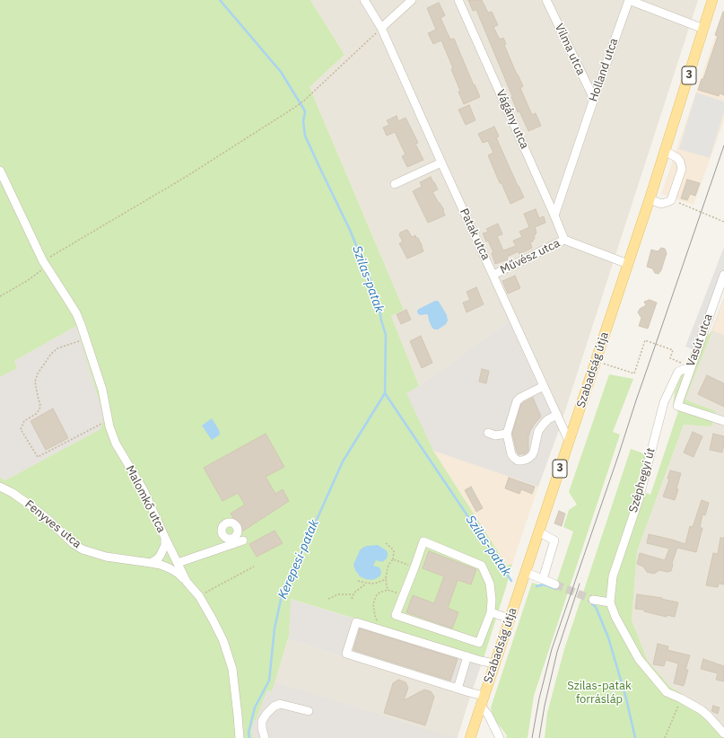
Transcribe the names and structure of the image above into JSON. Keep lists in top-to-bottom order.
{
  "streets": {
    "main road": ["3", "Szabadság útja"],
    "street": [
      "Vilma utca",
      "Holland utca",
      "Vágány utca",
      "Patak utca",
      "Művész utca",
      "Vasút utca",
      "Széphegyi út",
      "Malomkő utca",
      "Fenyves utca"
    ]
  },
  "crossings": [
    ["Vilma utca", "Holland utca"],
    ["Holland utca", "Vágány utca"],
    ["Holland utca", "Szabadság útja"],
    ["Vágány utca", "Művész utca"],
    ["Patak utca", "Művész utca"],
    ["Patak utca", "Szabadság útja"],
    ["Művész utca", "Szabadság útja"],
    ["Vasút utca", "Széphegyi út"],
    ["Malomkő utca", "Fenyves utca"]
  ],
  "water": ["Szilas-patak", "Kerepesi-patak"],
  "parks": ["Szilas-patak forrásláp"]
}
